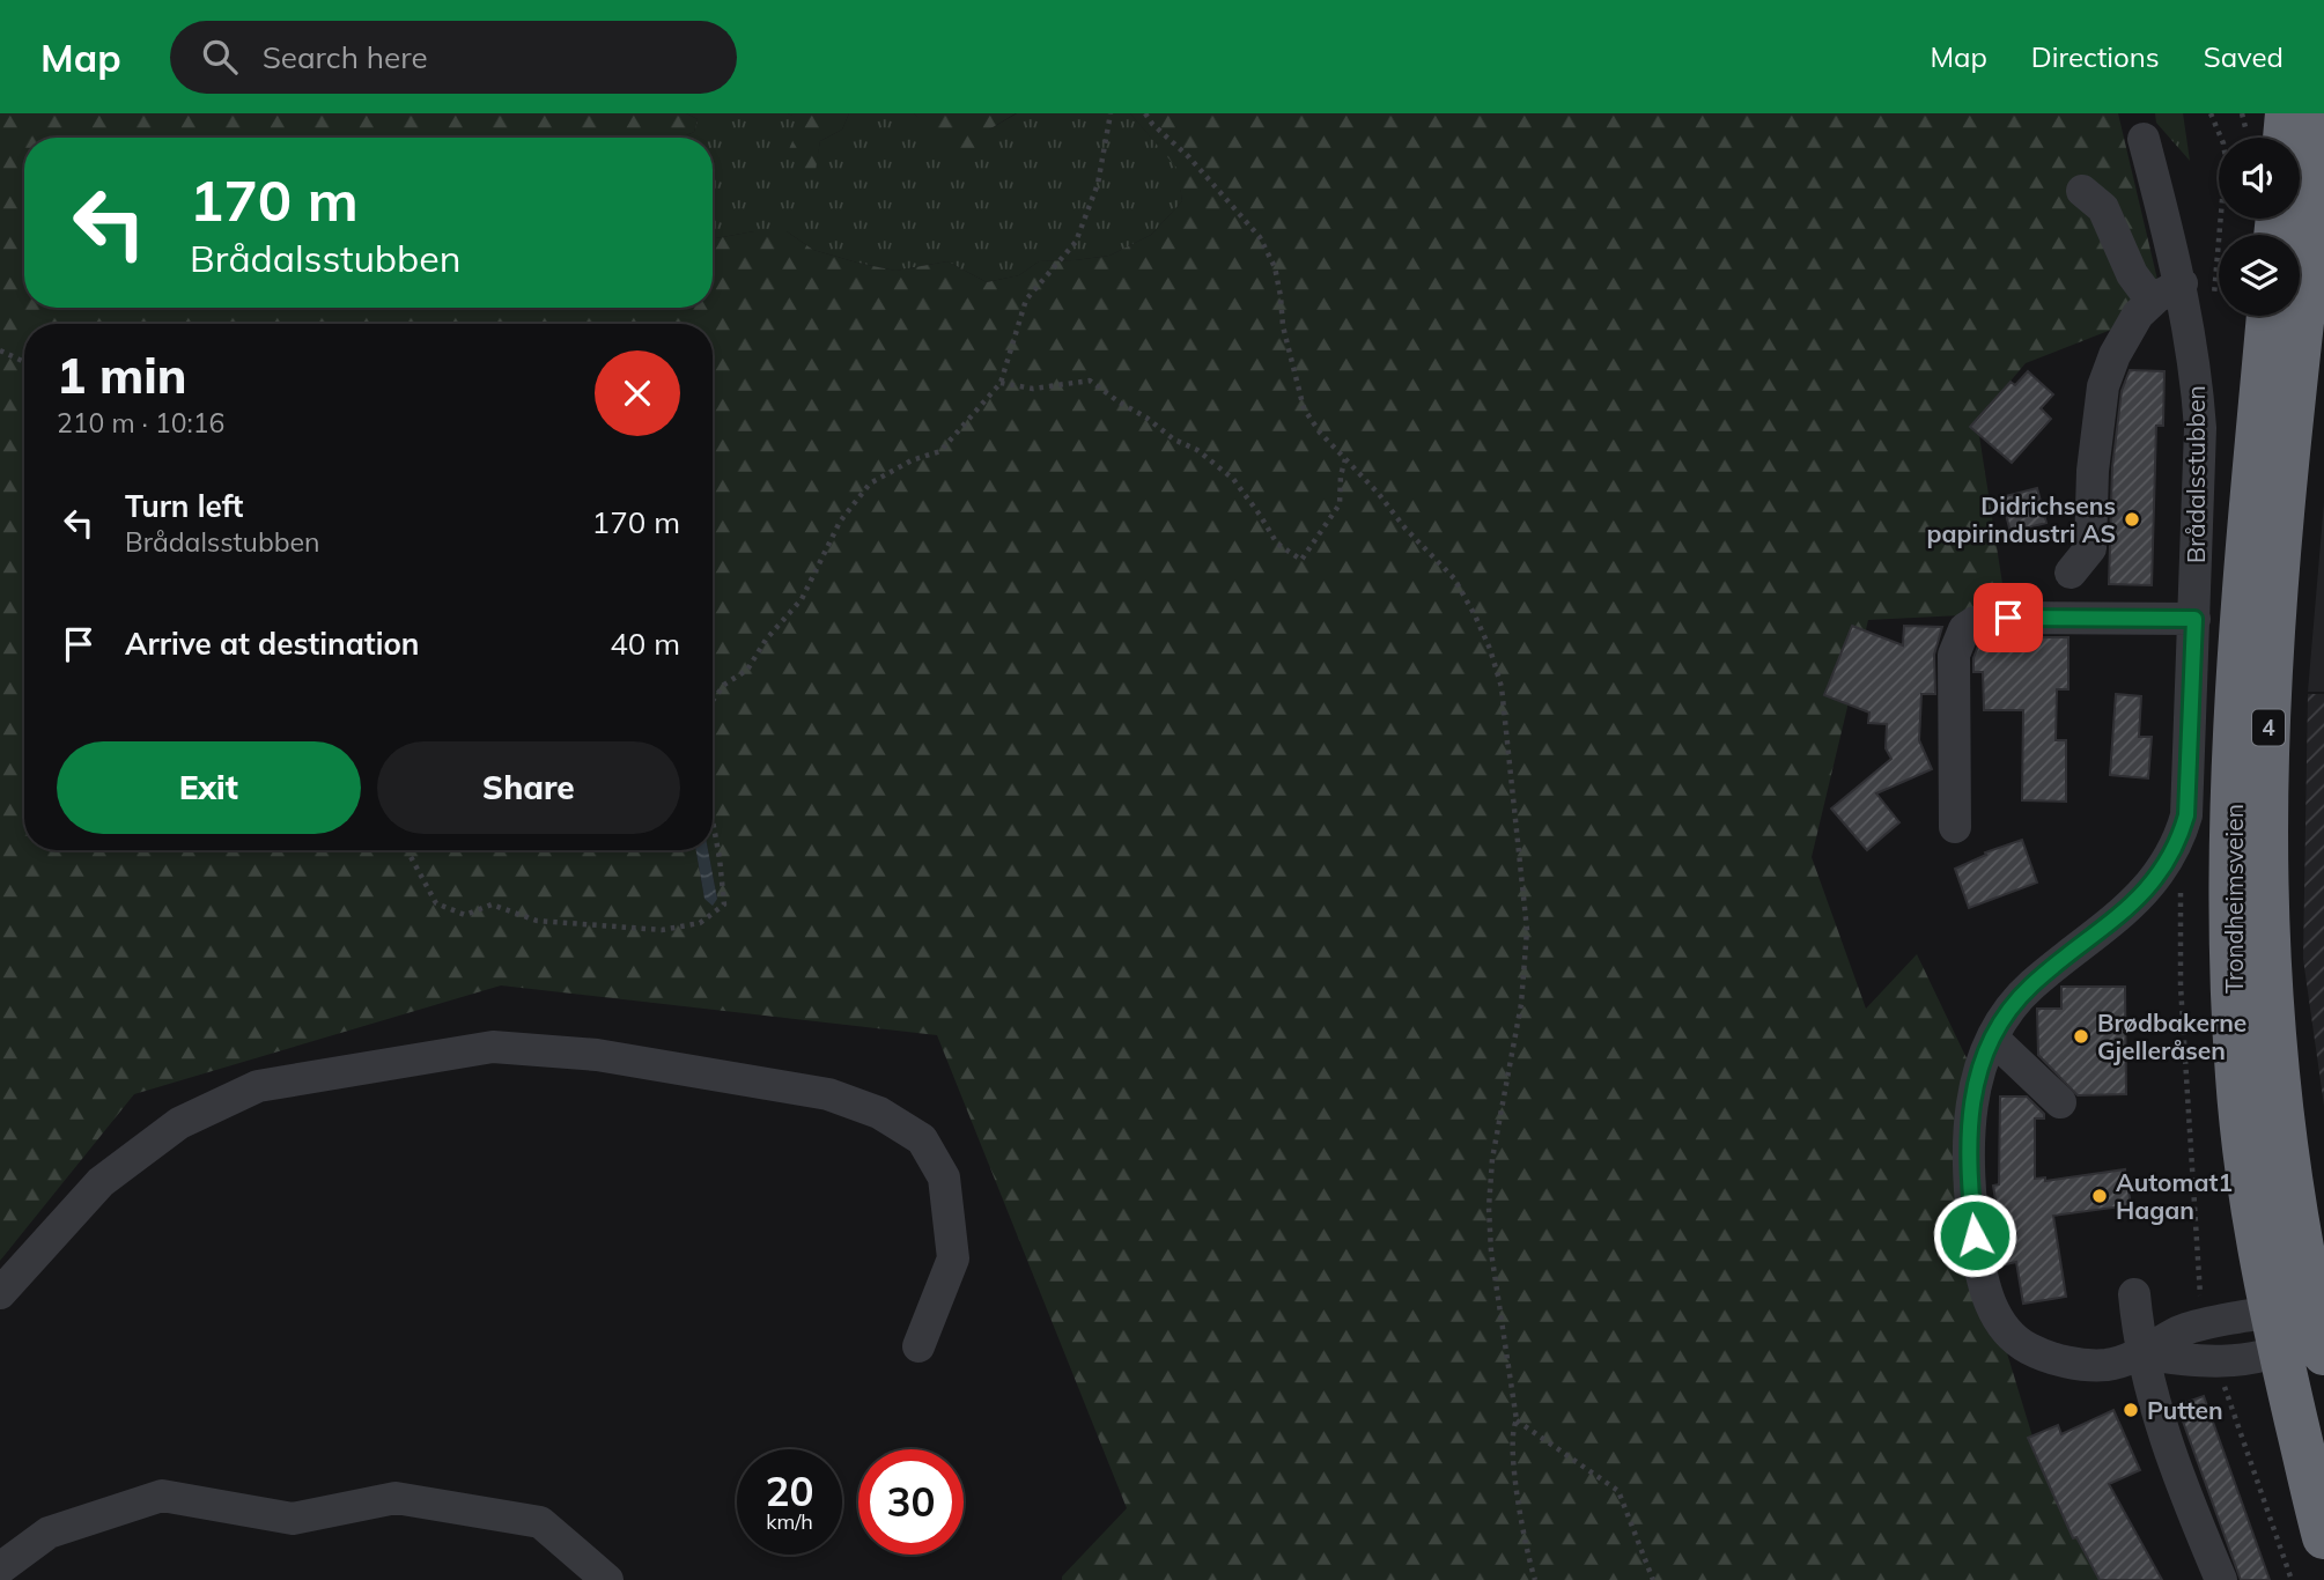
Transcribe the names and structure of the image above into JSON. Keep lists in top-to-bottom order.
{
  "streets": {
    "highway": ["4", "Trondheimsveien"],
    "street": ["Brådalsstubben"]
  },
  "crossings": [
    ["Brådalsstubben", "Trondheimsveien"]
  ],
  "places": [
    "Didrichsens papirindustri AS",
    "Brødbakerne Gjelleråsen",
    "Automat1 Hagan",
    "Putten"
  ],
  "page": {
    "header": "Map",
    "search": "Search here",
    "nav": ["Map", "Directions", "Saved"],
    "turn": ["170 m", "Brådalsstubben"],
    "heading": ["1 min", "210 m · 10:16"],
    "list": [
      {
        "name": "Turn left",
        "note": "Brådalsstubben",
        "value": "170 m"
      },
      {
        "name": "Arrive at destination",
        "value": "40 m"
      }
    ],
    "buttons": ["Exit", "Share"],
    "speed": "20 km/h",
    "limit": "30"
  }
}
